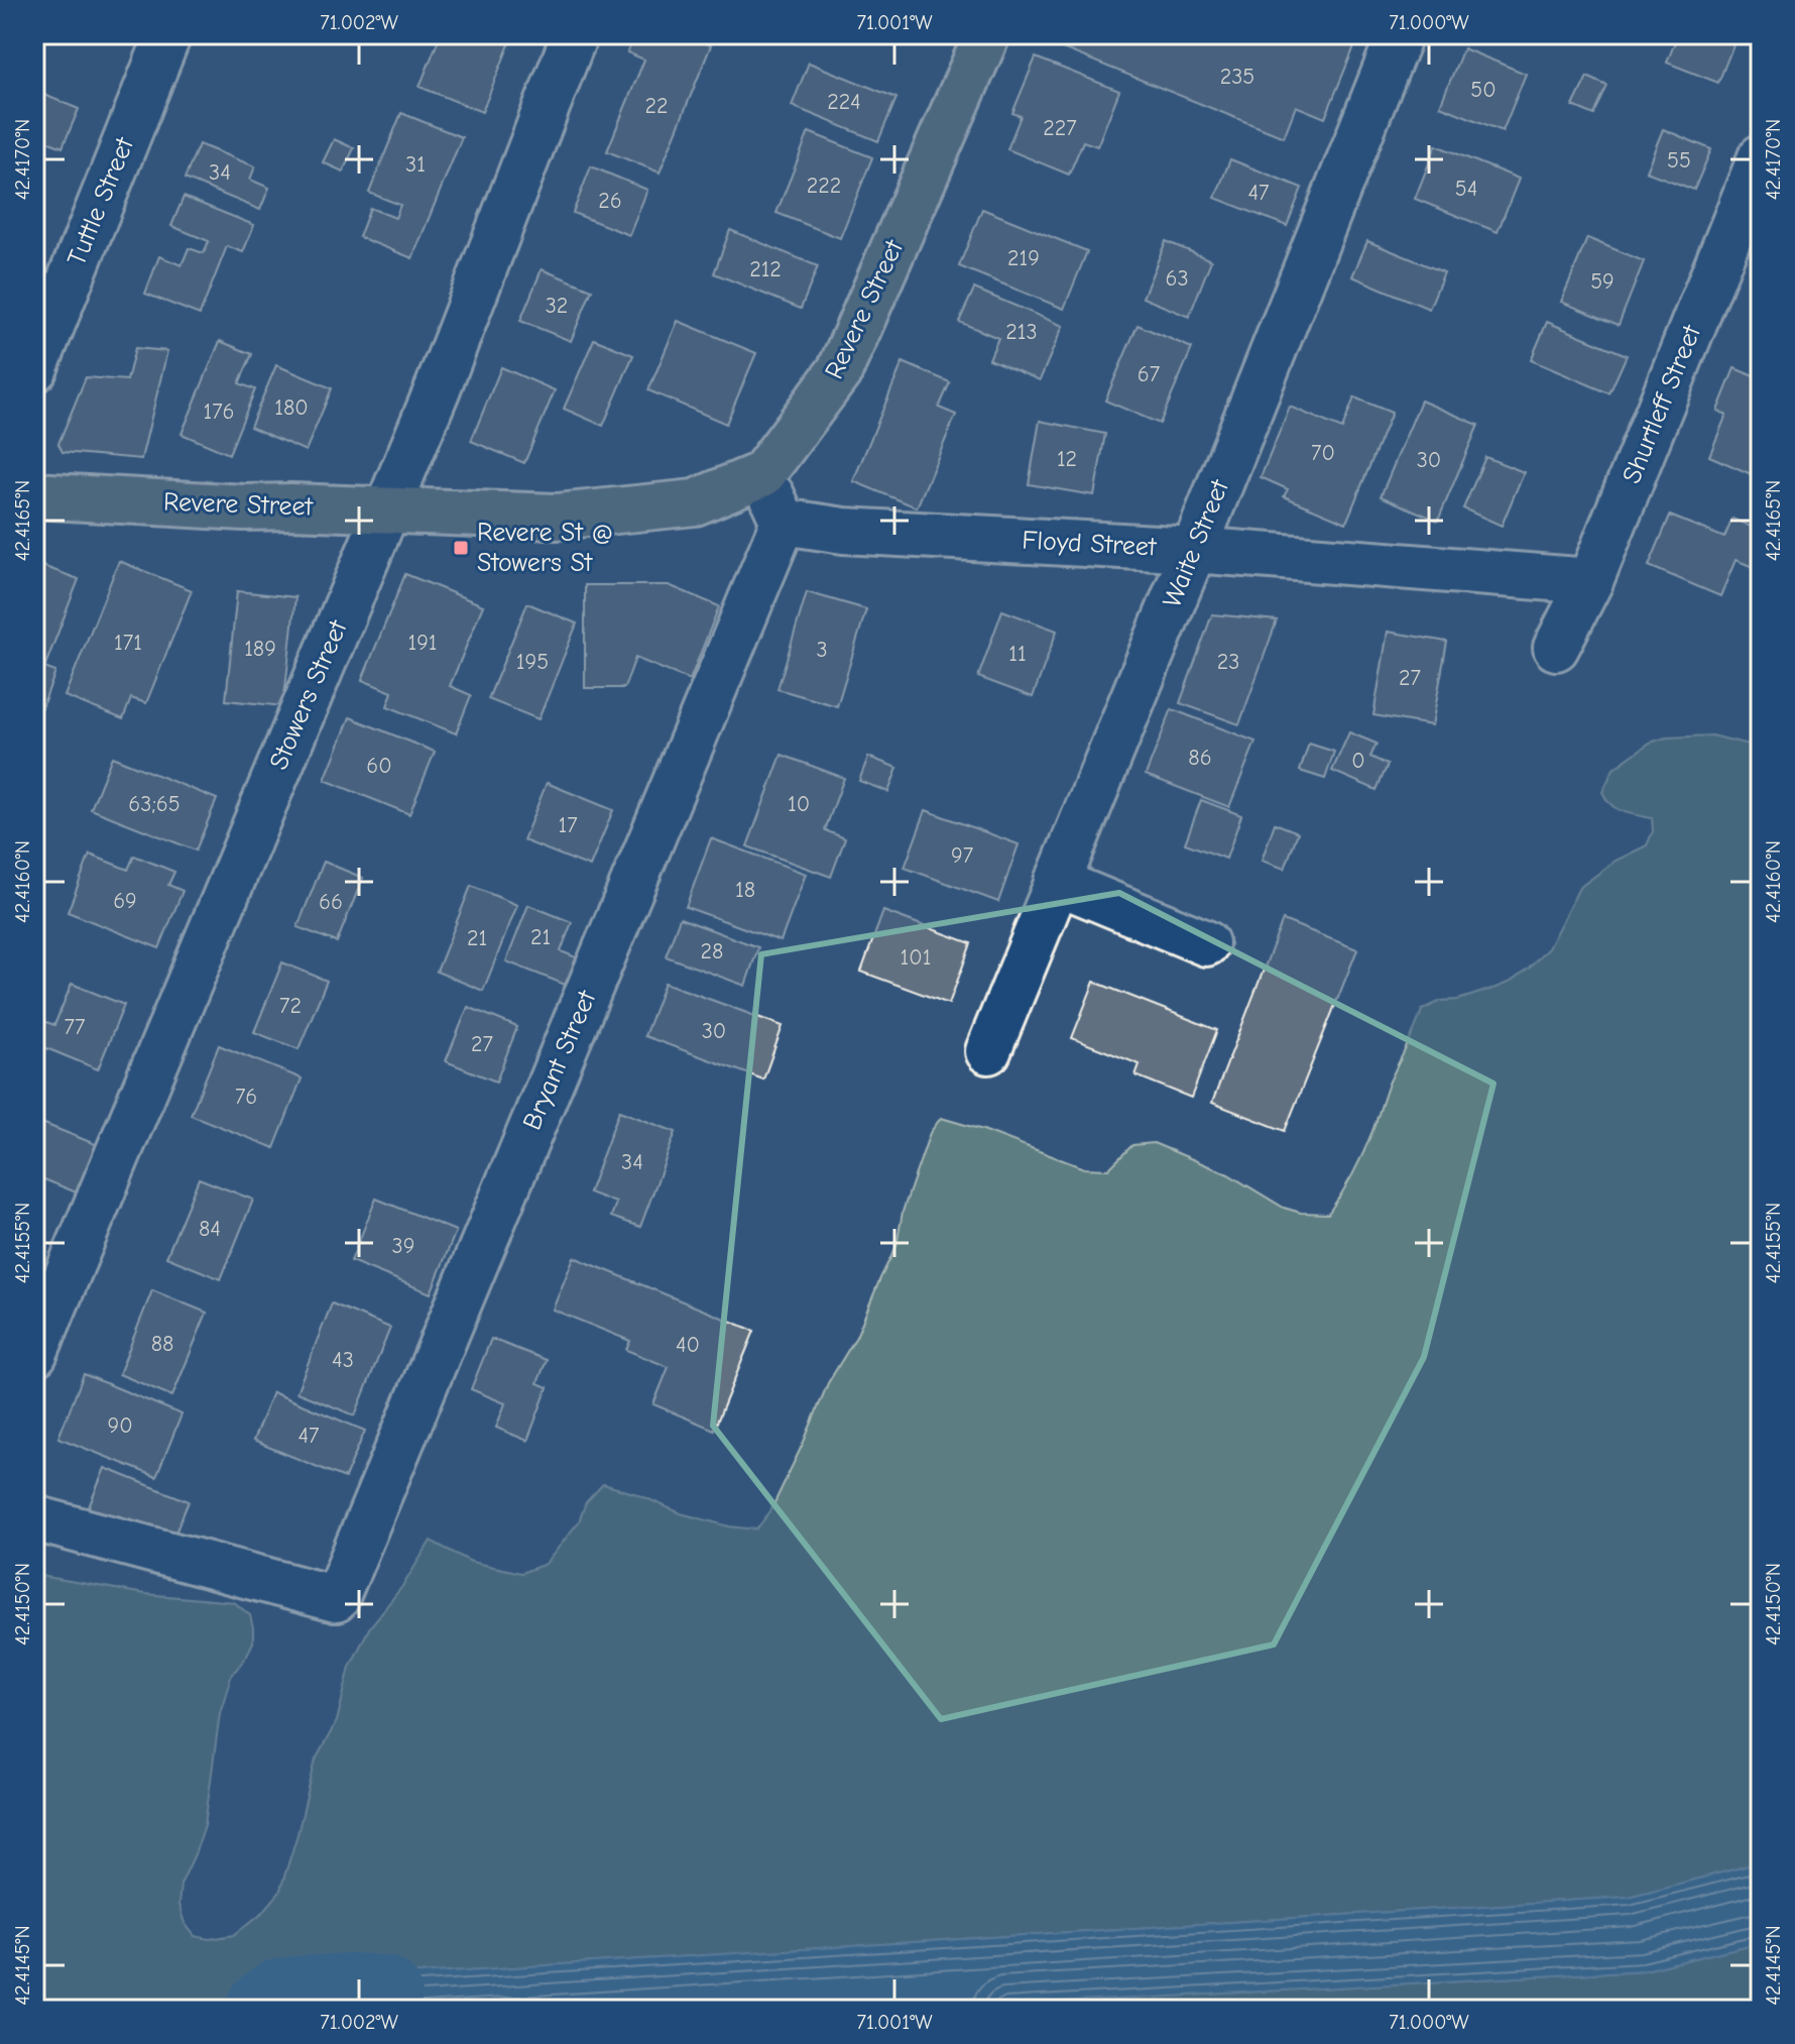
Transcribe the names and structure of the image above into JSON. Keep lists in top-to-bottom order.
{
  "streets": {
    "main road": ["Revere Street"],
    "street": [
      "Tuttle Street",
      "Shurtleff Street",
      "Floyd Street",
      "Waite Street",
      "Stowers Street",
      "Bryant Street"
    ]
  },
  "crossings": [
    ["Revere Street", "Stowers Street"],
    ["Shurtleff Street", "Floyd Street"],
    ["Floyd Street", "Waite Street"],
    ["Floyd Street", "Bryant Street"]
  ],
  "places": {
    "transit": ["Revere St @ Stowers St"]
  },
  "house_numbers": [
    "235",
    "50",
    "224",
    "22",
    "227",
    "55",
    "31",
    "34",
    "222",
    "54",
    "47",
    "26",
    "219",
    "212",
    "63",
    "59",
    "32",
    "213",
    "67",
    "180",
    "176",
    "70",
    "12",
    "30",
    "171",
    "191",
    "189",
    "3",
    "11",
    "195",
    "23",
    "27",
    "86",
    "0",
    "60",
    "63;65",
    "10",
    "17",
    "97",
    "18",
    "69",
    "66",
    "21",
    "21",
    "28",
    "101",
    "72",
    "77",
    "30",
    "27",
    "76",
    "34",
    "84",
    "39",
    "88",
    "40",
    "43",
    "90",
    "47"
  ],
  "coordinates": [
    "71.002°W",
    "71.001°W",
    "71.000°W",
    "42.4170°N",
    "42.4165°N",
    "42.4160°N",
    "42.4155°N",
    "42.4150°N",
    "42.4145°N"
  ]
}
